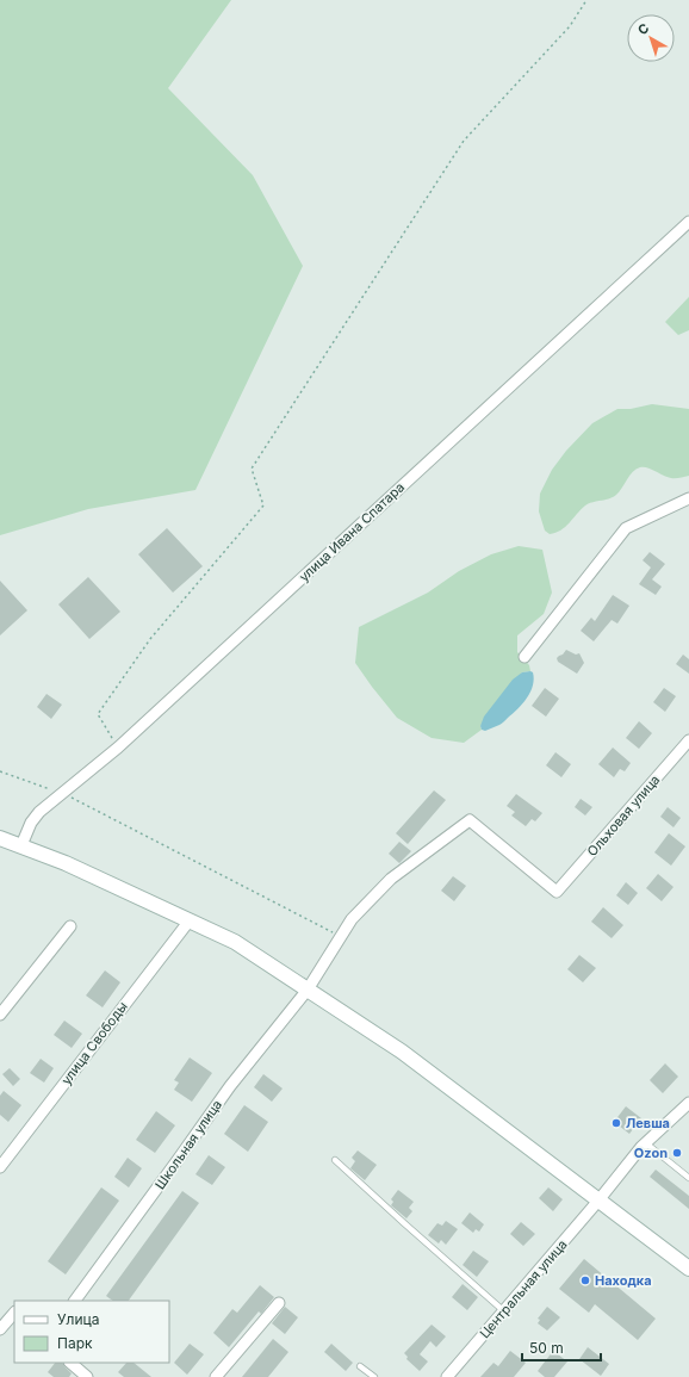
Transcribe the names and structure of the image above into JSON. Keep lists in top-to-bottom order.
{
  "streets": {
    "street": [
      "улица Ивана Спатара",
      "Ольховая улица",
      "улица Свободы",
      "Школьная улица",
      "Центральная улица"
    ]
  },
  "crossings": [
    ["Ольховая улица", "Школьная улица"]
  ],
  "places": ["Левша", "Ozon", "Находка"],
  "legend": ["Улица", "Парк"],
  "scale_bar": "50 m",
  "north": "top left"
}
